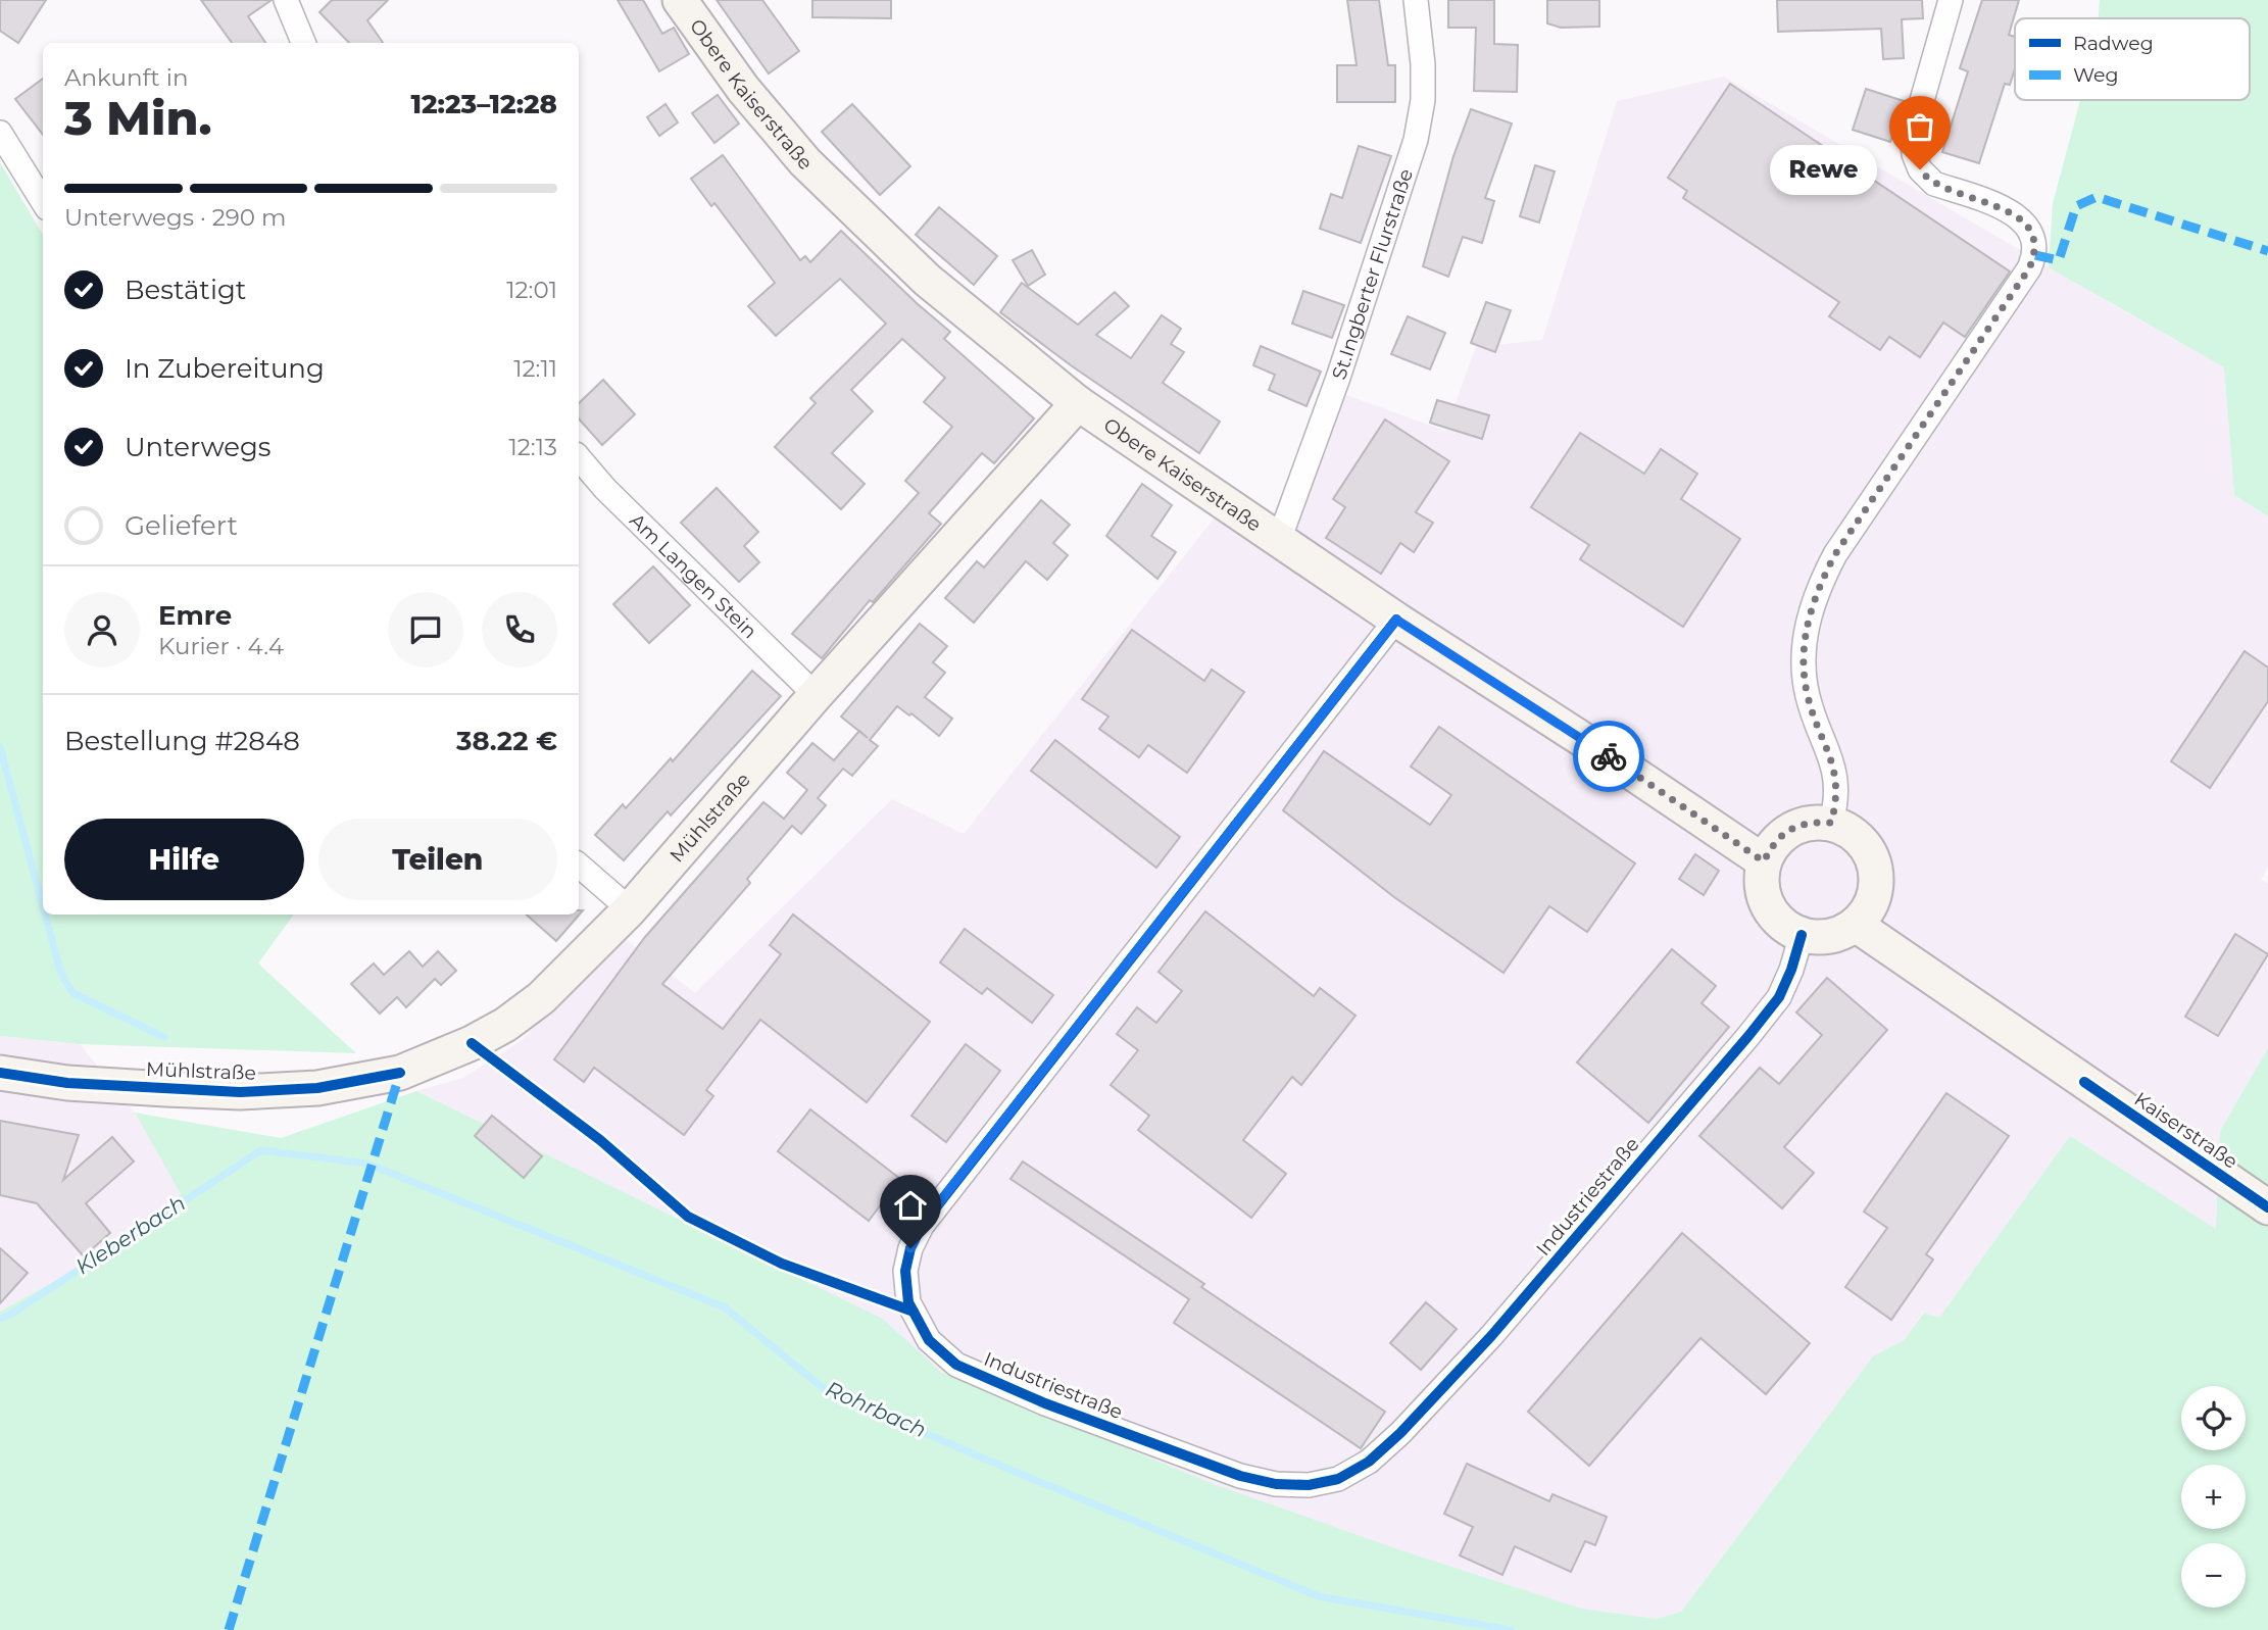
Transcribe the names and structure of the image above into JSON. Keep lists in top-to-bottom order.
{
  "streets": {
    "main road": ["Obere Kaiserstraße", "Mühlstraße", "Kaiserstraße"],
    "street": ["St.Ingberter Flurstraße", "Am Langen Stein", "Industriestraße"]
  },
  "crossings": [
    ["Obere Kaiserstraße", "St.Ingberter Flurstraße"],
    ["Obere Kaiserstraße", "Mühlstraße"],
    ["Obere Kaiserstraße", "Kaiserstraße"],
    ["Obere Kaiserstraße", "Industriestraße"],
    ["Am Langen Stein", "Mühlstraße"],
    ["Kaiserstraße", "Industriestraße"]
  ],
  "water": ["Kleberbach", "Rohrbach"],
  "places": ["Rewe"],
  "legend": ["Radweg", "Weg"],
  "page": {
    "heading": ["3 Min.", "Ankunft in", "12:23–12:28"],
    "panel": [
      "Emre",
      "Kurier · 4.4",
      "Bestellung #2848",
      "38.22 €"
    ],
    "bubble": "Rewe",
    "bar": "Unterwegs · 290 m",
    "list": [
      ["Bestätigt", "12:01"],
      ["In Zubereitung", "12:11"],
      ["Unterwegs", "12:13"],
      "Geliefert"
    ],
    "buttons": ["Hilfe", "Teilen"],
    "map_buttons": ["+", "−"]
  }
}
